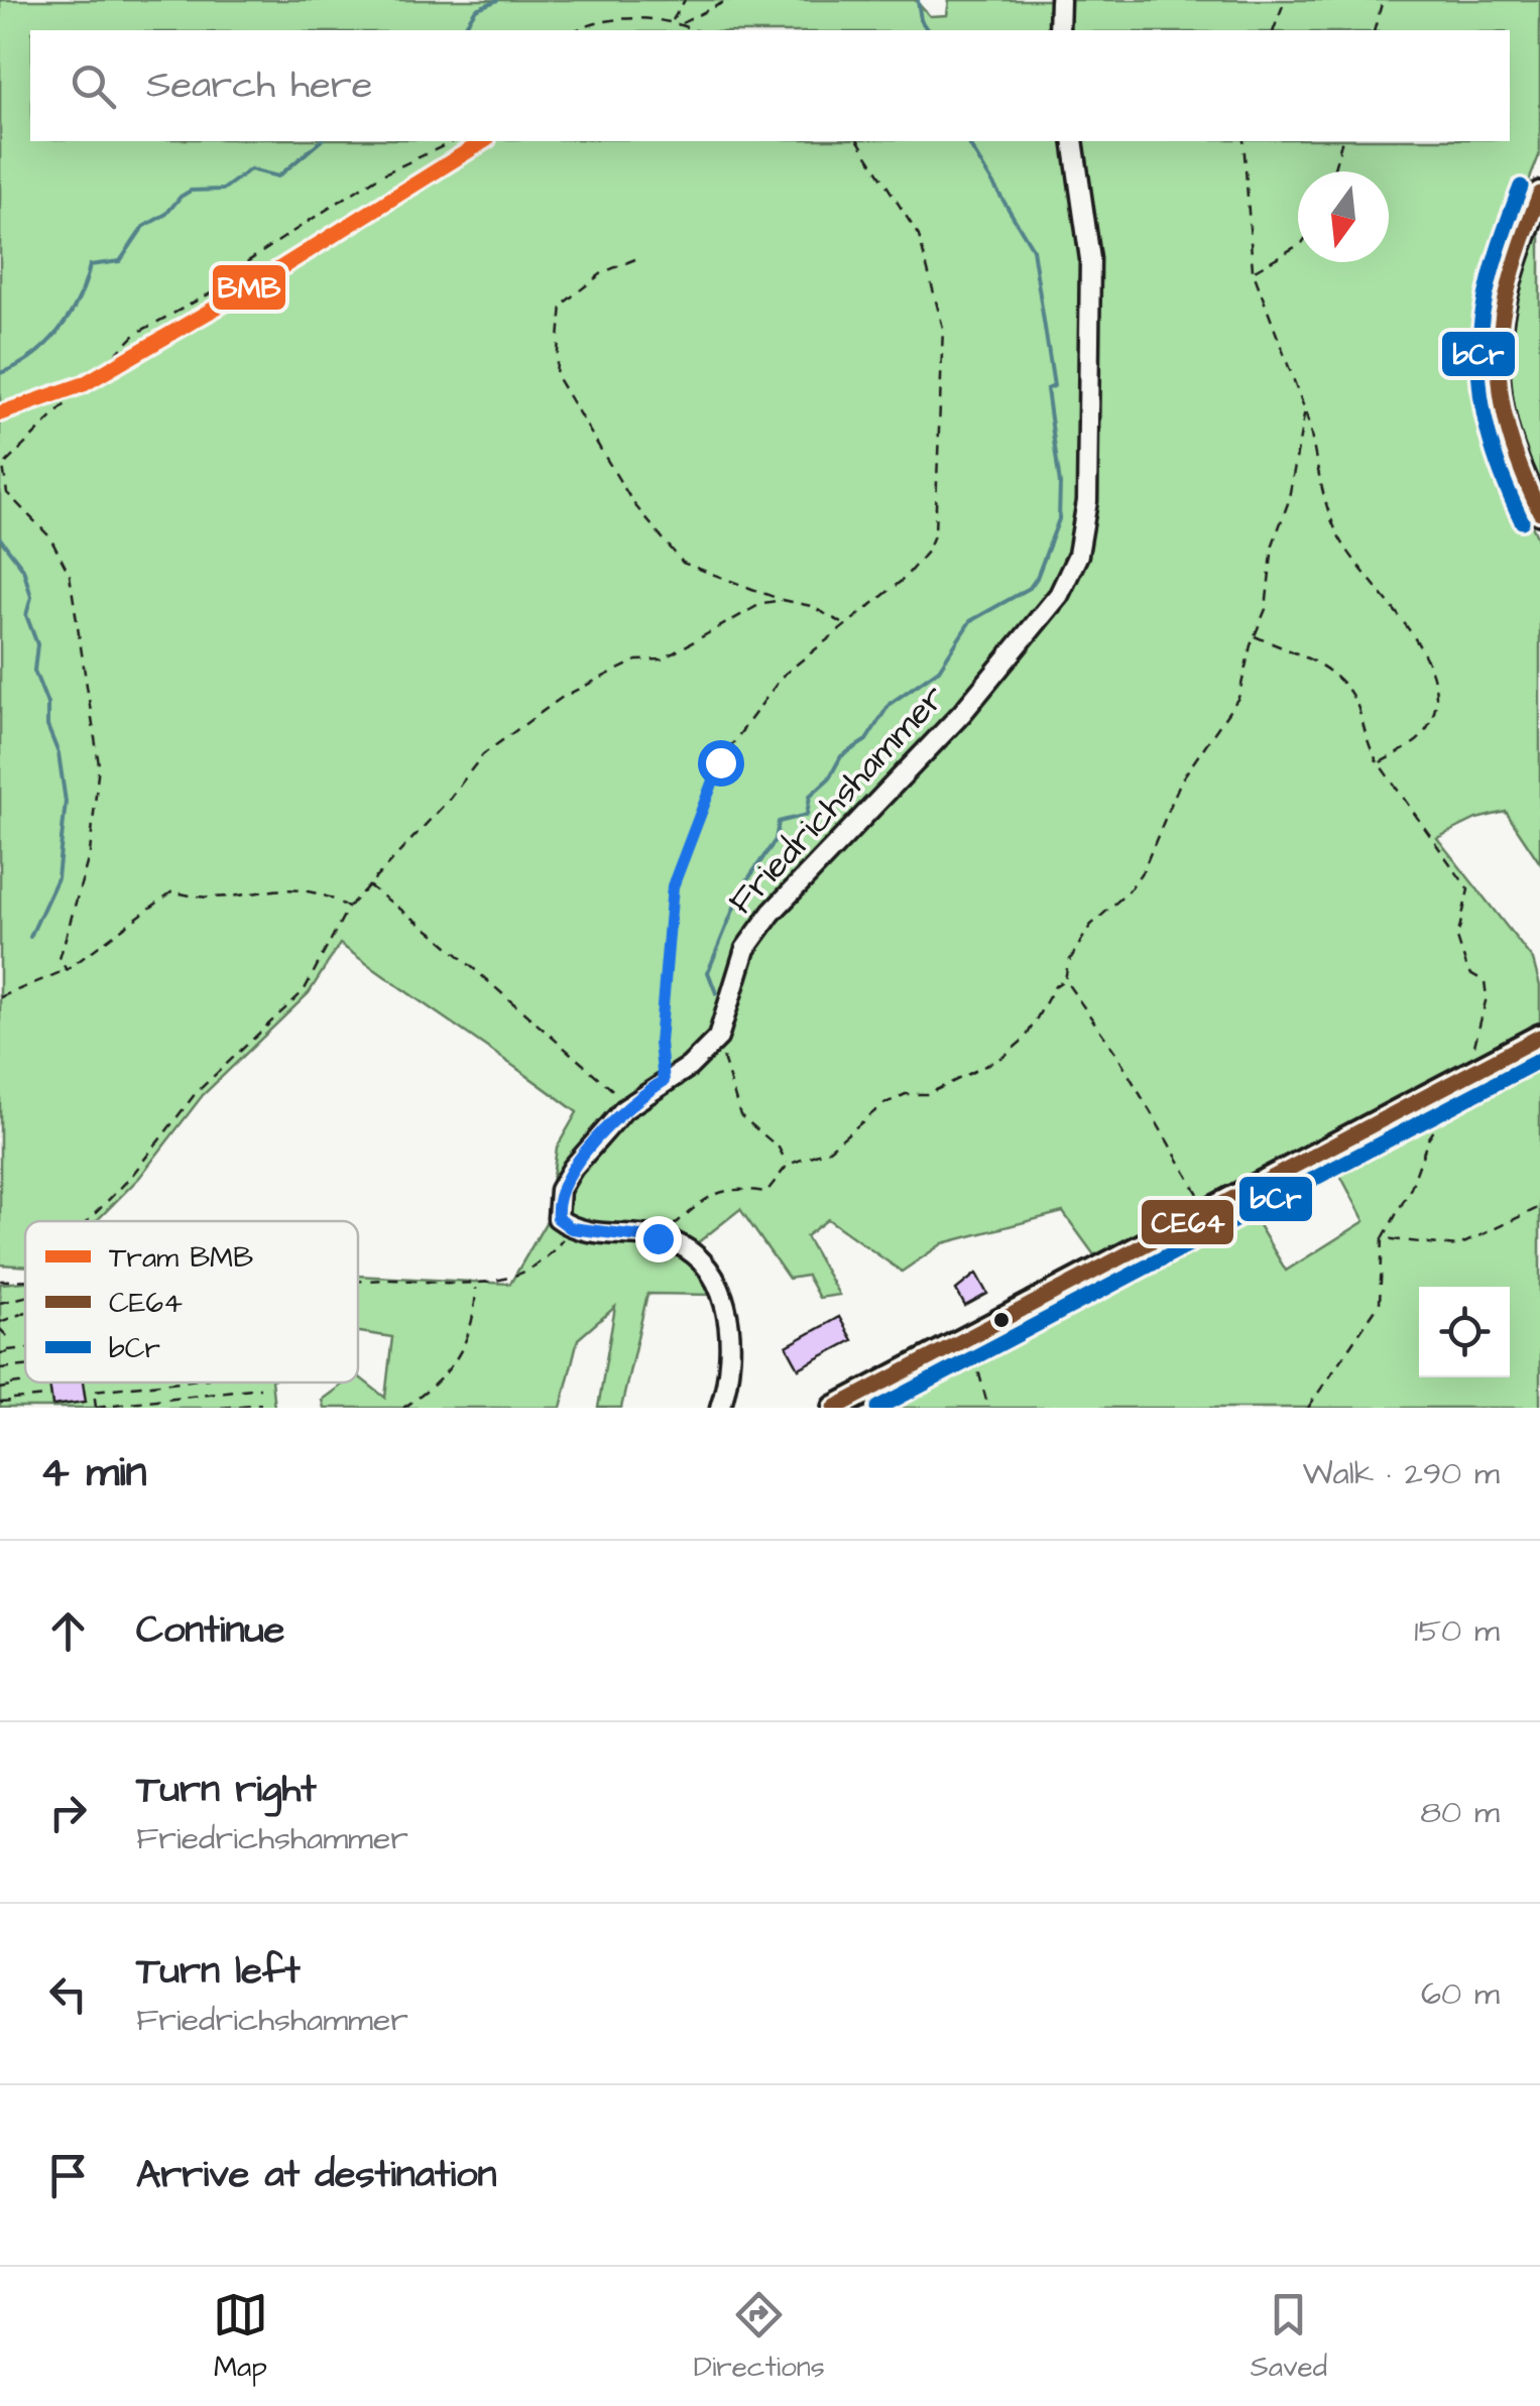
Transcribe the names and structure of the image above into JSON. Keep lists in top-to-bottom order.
{
  "streets": {
    "street": ["Friedrichshammer"]
  },
  "lines": ["tram line BMB", "transit line bCr", "transit line CE64"],
  "legend": ["Tram BMB", "CE64", "bCr"],
  "north": "bottom",
  "page": {
    "search": "Search here",
    "heading": ["4 min", "Walk · 290 m"],
    "list": [
      ["Continue", "150 m"],
      ["Turn right", "Friedrichshammer", "80 m"],
      ["Turn left", "Friedrichshammer", "60 m"],
      "Arrive at destination"
    ],
    "nav": ["Map", "Directions", "Saved"]
  }
}
